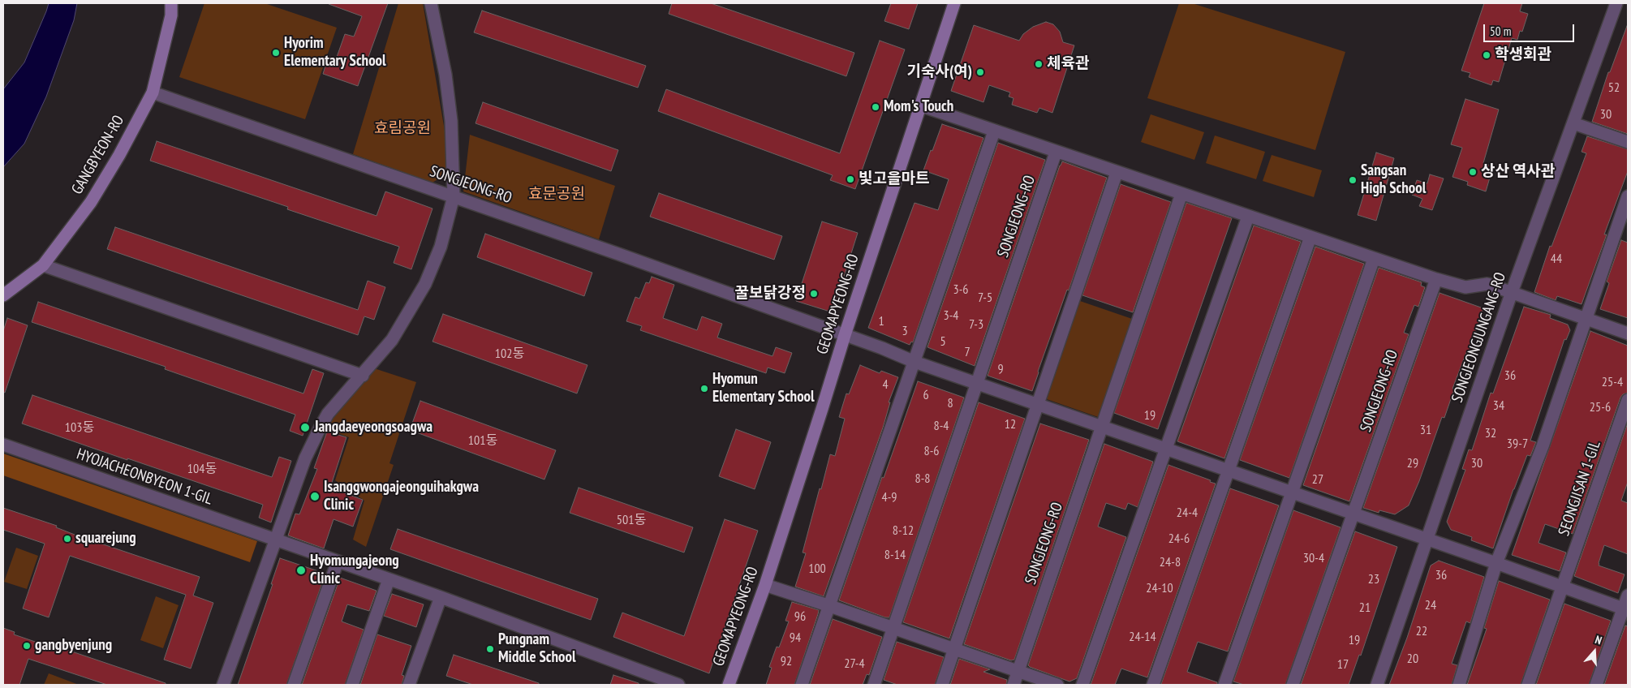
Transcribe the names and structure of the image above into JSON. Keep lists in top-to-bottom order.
{
  "streets": {
    "street": [
      "GANGBYEON-RO",
      "SONGJEONG-RO",
      "GEOMAPYEONG-RO",
      "SONGJEONGJUNGANG-RO",
      "HYOJACHEONBYEON 1-GIL",
      "SEONGJISAN 1-GIL"
    ]
  },
  "crossings": [
    ["GANGBYEON-RO", "SONGJEONG-RO"],
    ["SONGJEONG-RO", "GEOMAPYEONG-RO"],
    ["SONGJEONG-RO", "SONGJEONGJUNGANG-RO"],
    ["SONGJEONG-RO", "SEONGJISAN 1-GIL"]
  ],
  "parks": ["효림공원", "효문공원"],
  "places": [
    "Hyorim Elementary School",
    "학생회관",
    "체육관",
    "기숙사(여)",
    "Mom's Touch",
    "상산 역사관",
    "빛고을마트",
    "Sangsan High School",
    "꿀보닭강정",
    "Hyomun Elementary School",
    "Jangdaeyeongsoagwa",
    "Isanggwongajeonguihakgwa Clinic",
    "squarejung",
    "Hyomungajeong Clinic",
    "gangbyenjung",
    "Pungnam Middle School"
  ],
  "house_numbers": [
    "52",
    "30",
    "44",
    "3-6",
    "7-5",
    "3-4",
    "1",
    "7-3",
    "3",
    "5",
    "7",
    "102동",
    "9",
    "36",
    "25-4",
    "4",
    "6",
    "8",
    "34",
    "25-6",
    "19",
    "12",
    "8-4",
    "103동",
    "31",
    "32",
    "101동",
    "39-7",
    "8-6",
    "29",
    "30",
    "104동",
    "8-8",
    "27",
    "4-9",
    "24-4",
    "501동",
    "8-12",
    "24-6",
    "8-14",
    "30-4",
    "24-8",
    "100",
    "36",
    "23",
    "24-10",
    "24",
    "21",
    "96",
    "22",
    "24-14",
    "94",
    "19",
    "20",
    "92",
    "27-4",
    "17"
  ],
  "scale_bar": "50 m",
  "north": "top"
}
